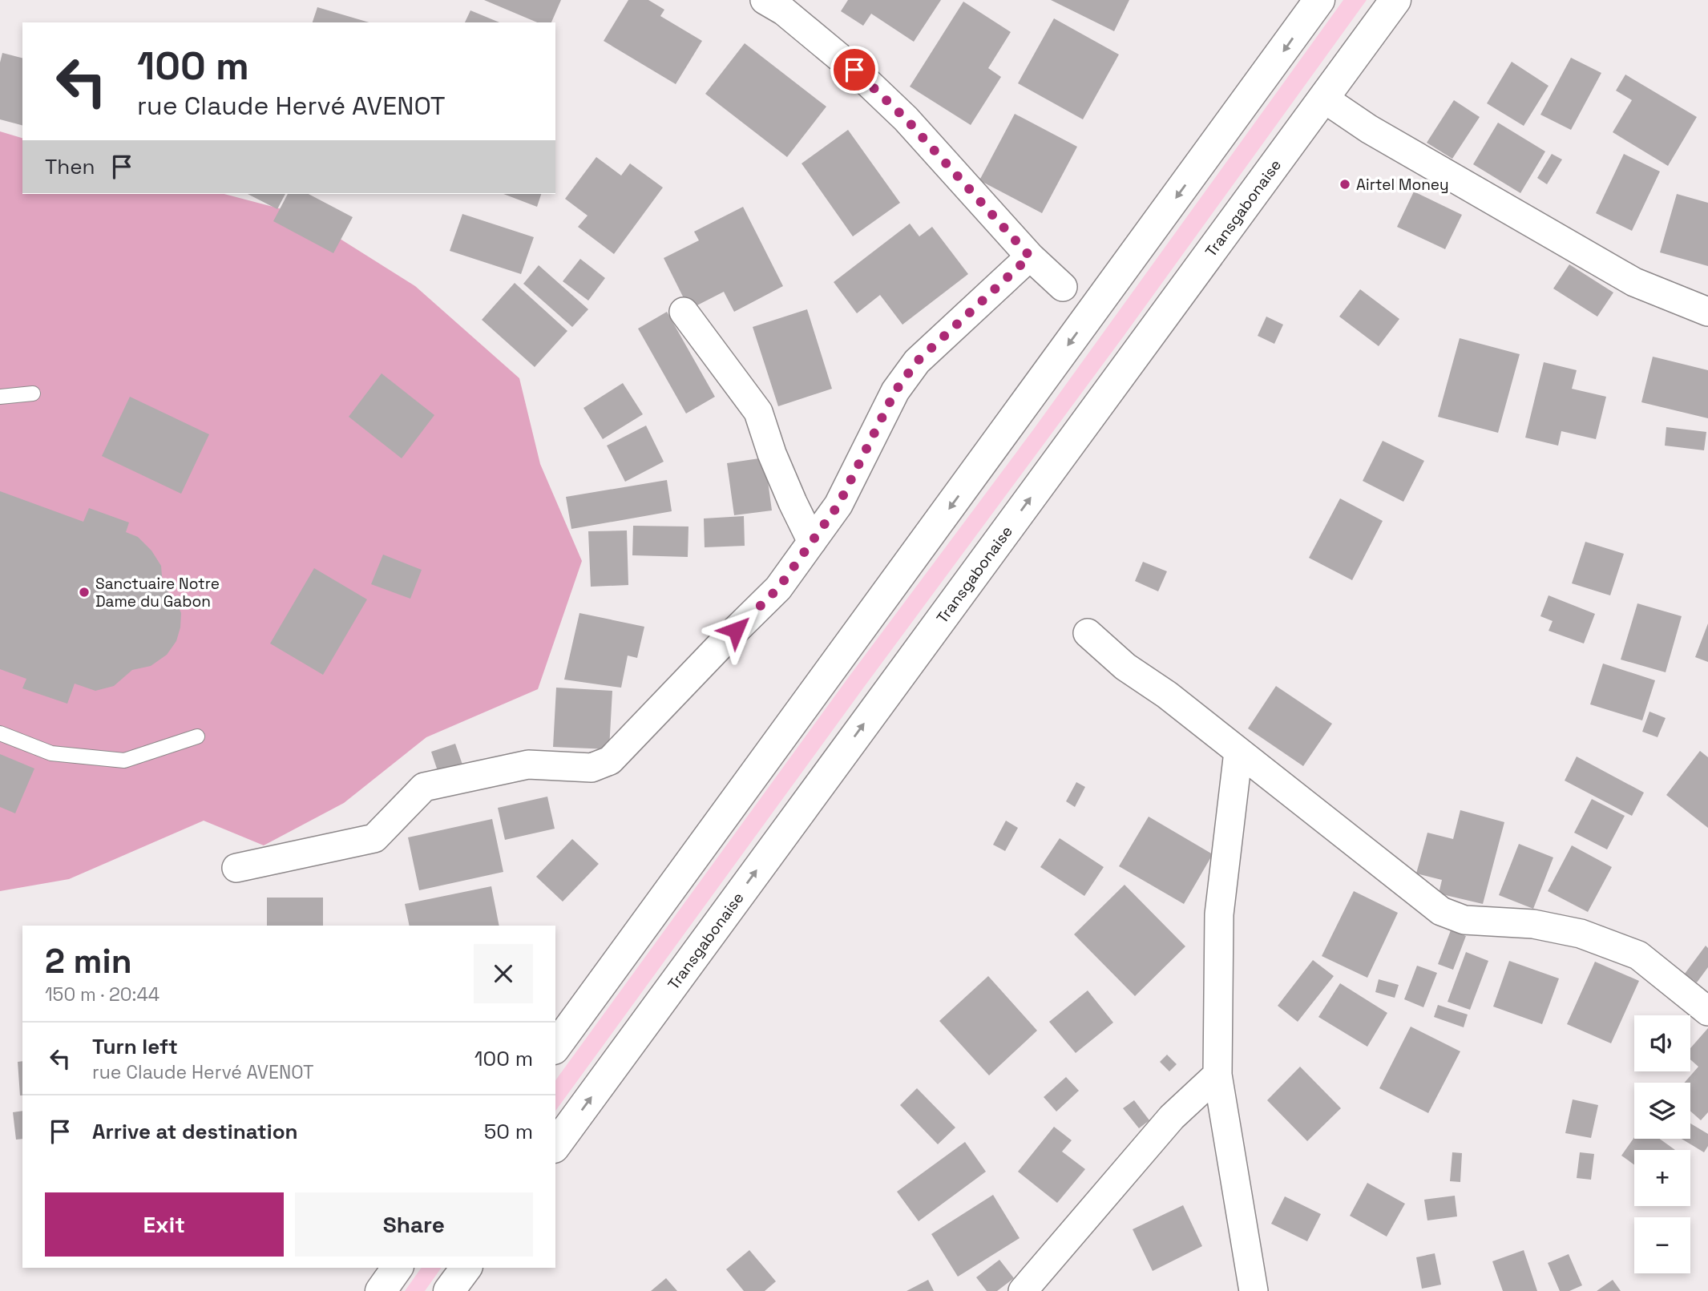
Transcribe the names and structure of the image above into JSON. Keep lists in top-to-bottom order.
{
  "streets": {
    "highway": ["Transgabonaise"]
  },
  "places": ["Airtel Money", "Sanctuaire Notre Dame du Gabon"],
  "page": {
    "turn": ["100 m", "rue Claude Hervé AVENOT"],
    "then": "Then",
    "heading": ["2 min", "150 m · 20:44"],
    "map_buttons": ["+", "−"],
    "list": [
      {
        "name": "Turn left",
        "note": "rue Claude Hervé AVENOT",
        "value": "100 m"
      },
      {
        "name": "Arrive at destination",
        "value": "50 m"
      }
    ],
    "buttons": ["Exit", "Share"]
  }
}
